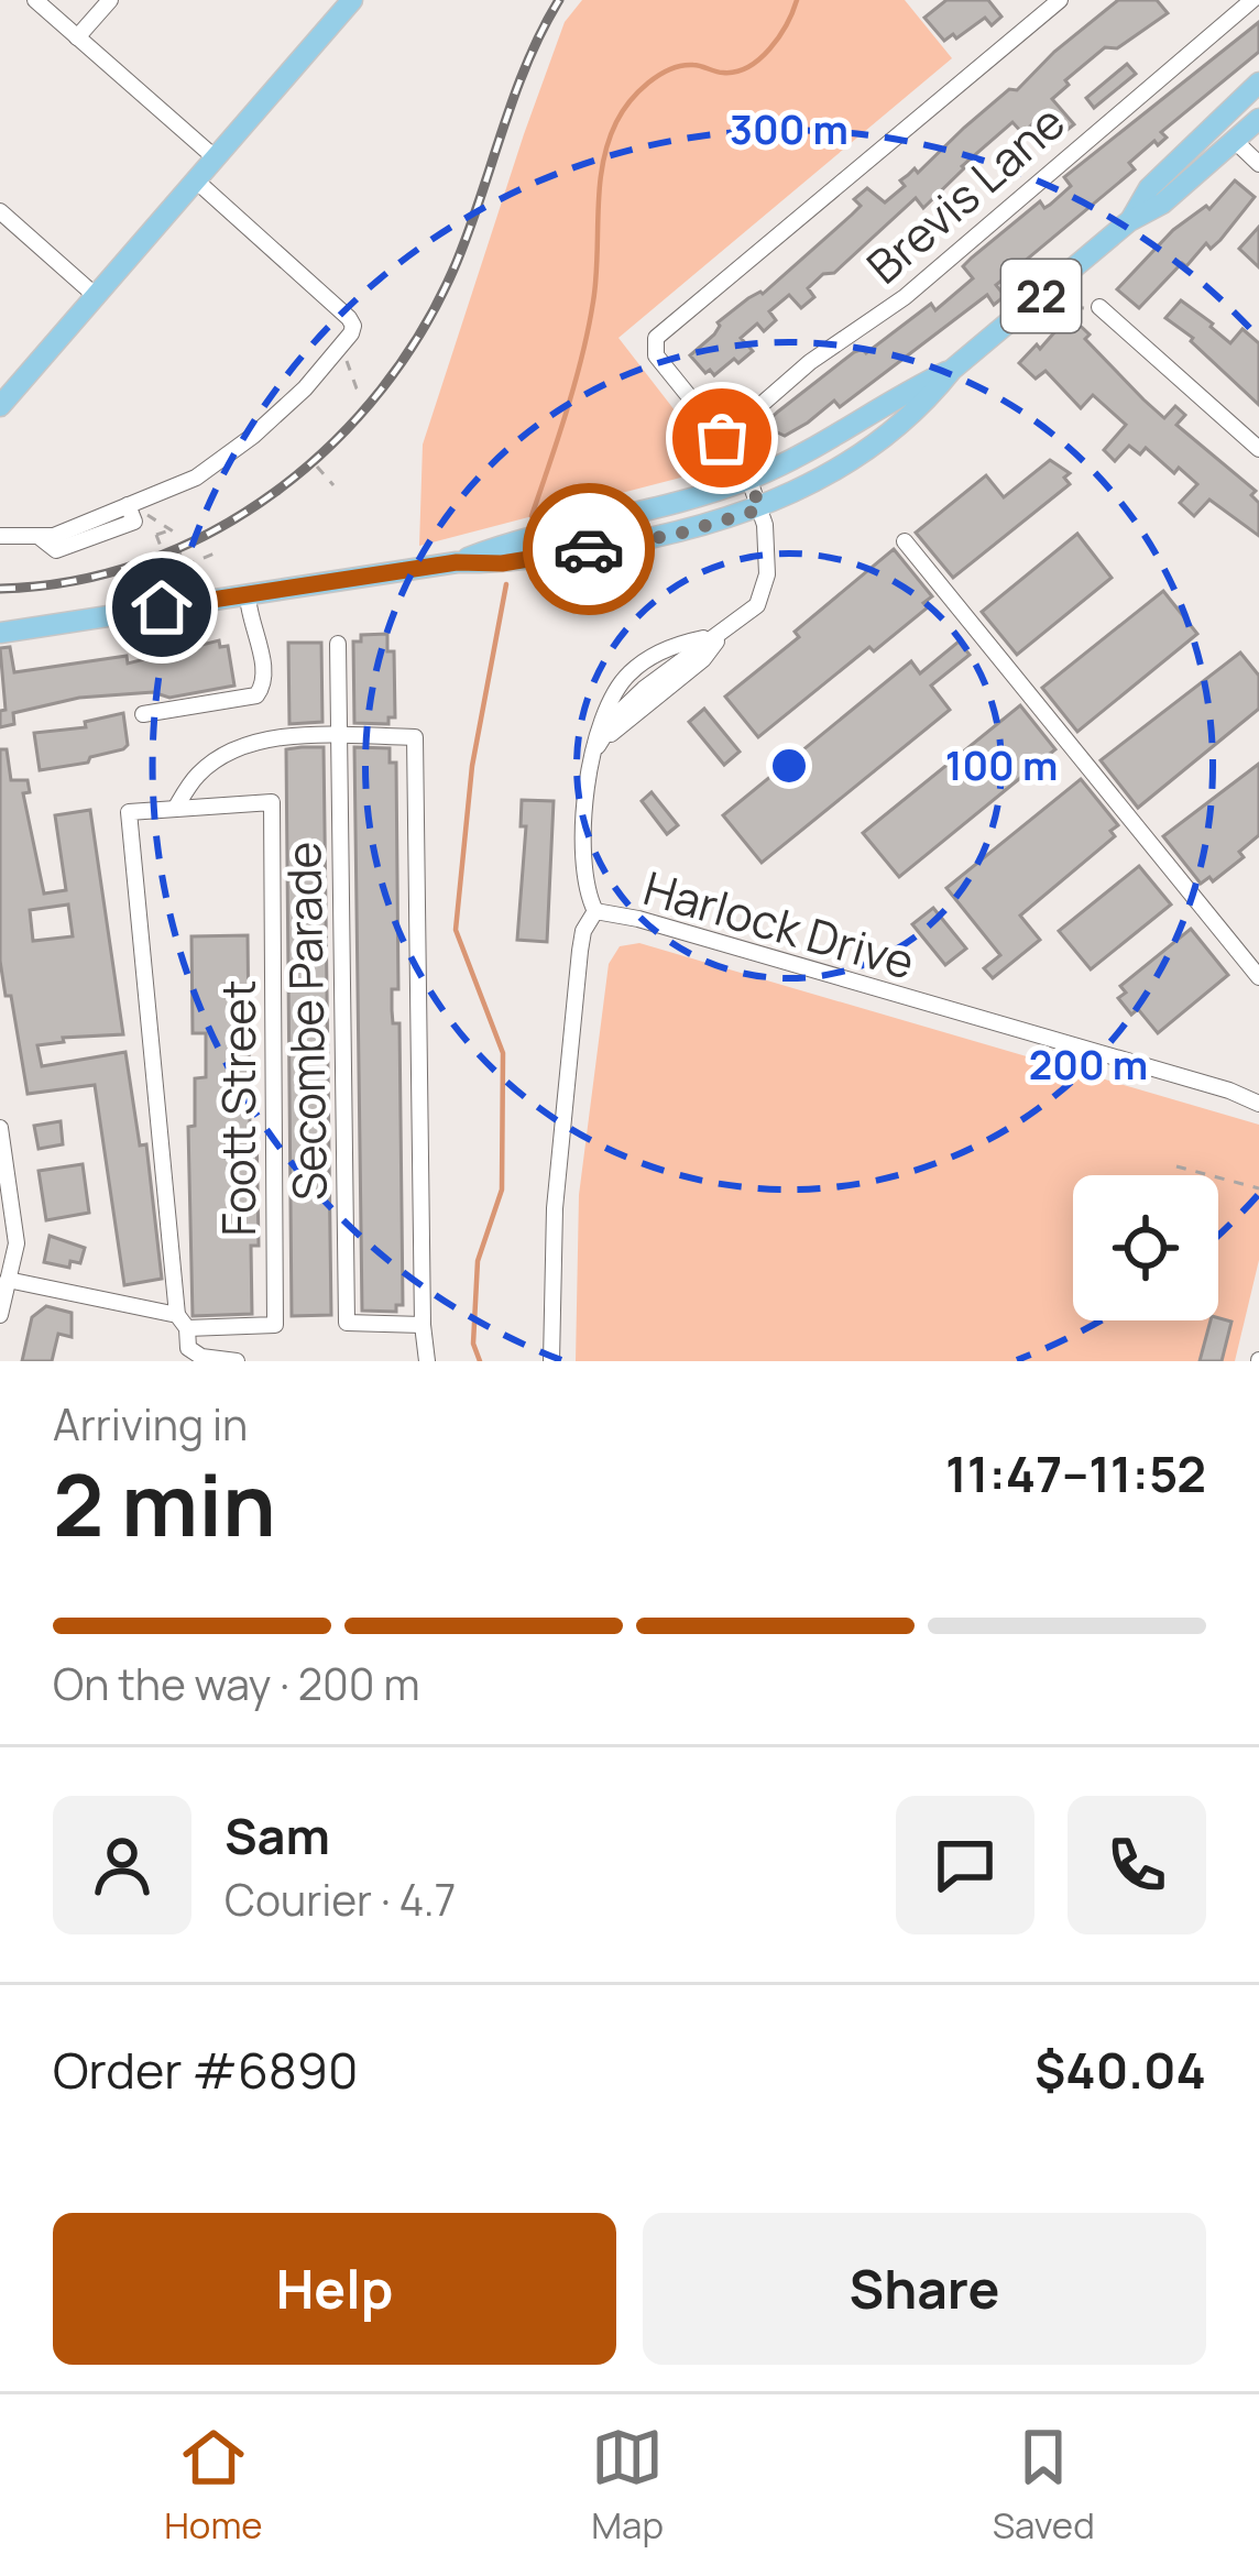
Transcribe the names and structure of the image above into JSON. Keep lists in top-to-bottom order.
{
  "streets": {
    "main road": ["22"],
    "street": [
      "Brevis Lane",
      "Harlock Drive",
      "Secombe Parade",
      "Foott Street"
    ]
  },
  "page": {
    "heading": ["2 min", "Arriving in", "11:47–11:52"],
    "panel": [
      "Sam",
      "Courier · 4.7",
      "Order #6890",
      "$40.04"
    ],
    "bar": "On the way · 200 m",
    "buttons": ["Help", "Share"],
    "tabs": ["Home", "Map", "Saved"]
  },
  "rings": ["300 m", "100 m", "200 m"]
}
